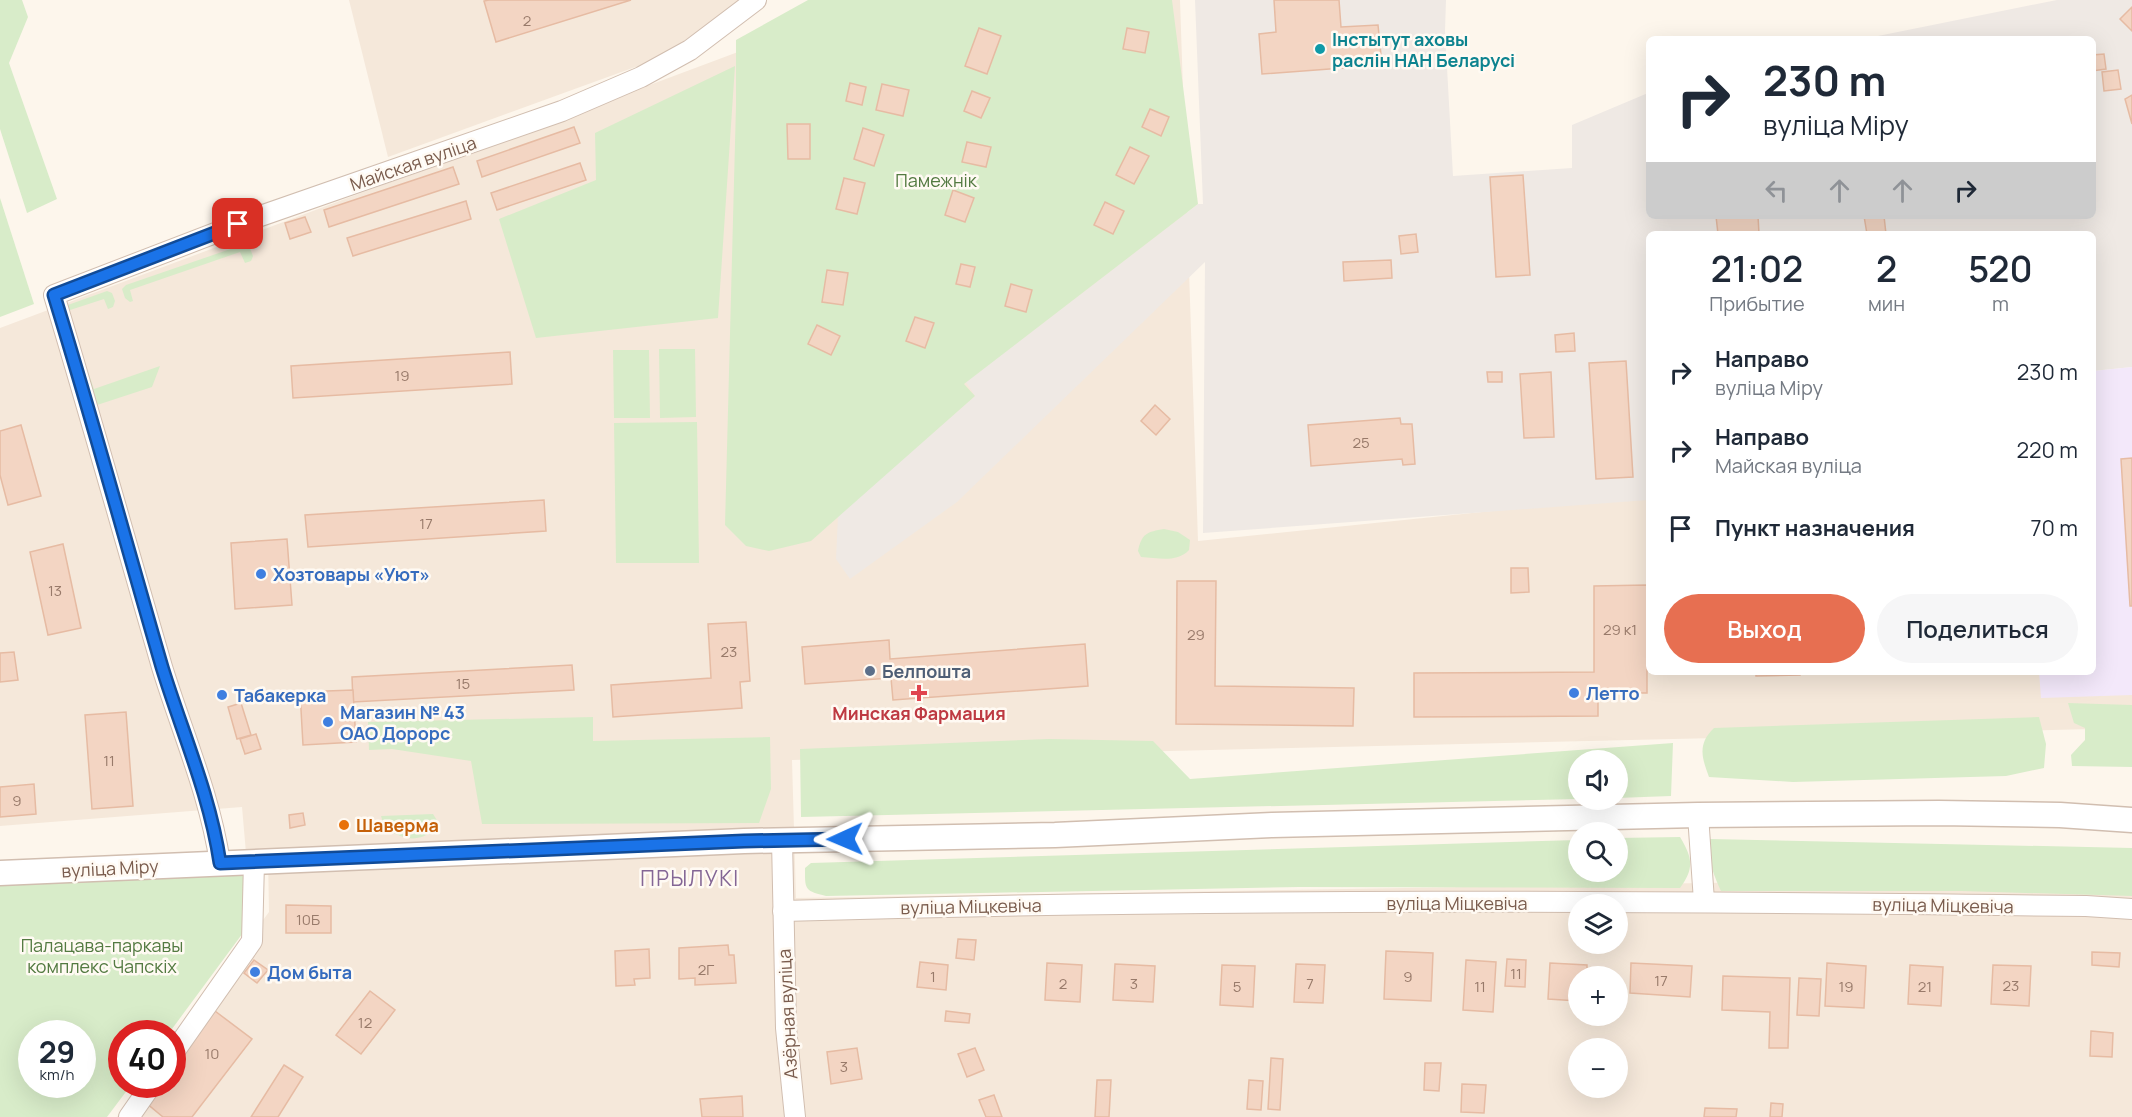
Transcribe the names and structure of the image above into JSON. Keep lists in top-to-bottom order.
{
  "streets": {
    "street": [
      "Майская вуліца",
      "вуліца Міру",
      "вуліца Міцкевіча",
      "Азёрная вуліца"
    ]
  },
  "crossings": [
    ["Майская вуліца", "вуліца Міру"],
    ["вуліца Міру", "Азёрная вуліца"],
    ["вуліца Міцкевіча", "Азёрная вуліца"]
  ],
  "districts": ["ПРЫЛУКІ"],
  "parks": ["Памежнік", "Палацава-паркавы комплекс Чапскіх"],
  "places": {
    "other": [
      "Інстытут аховы раслін НАН Беларусі",
      "Хозтовары «Уют»",
      "Белпошта",
      "Летто",
      "Табакерка",
      "Магазин № 43 ОАО Дорорс",
      "Шаверма",
      "Дом быта"
    ],
    "health": ["Минская Фармация"]
  },
  "house_numbers": [
    "2",
    "19",
    "25",
    "17",
    "13",
    "29 к1",
    "29",
    "23",
    "15",
    "11",
    "9",
    "10Б",
    "2Г",
    "11",
    "1",
    "9",
    "17",
    "2",
    "3",
    "7",
    "23",
    "5",
    "11",
    "19",
    "21",
    "12",
    "10",
    "3"
  ],
  "page": {
    "turn": ["230 m", "вуліца Міру"],
    "eta": [
      "21:02",
      "Прибытие",
      "2",
      "мин",
      "520",
      "m"
    ],
    "list": [
      {
        "name": "Направо",
        "note": "вуліца Міру",
        "value": "230 m"
      },
      {
        "name": "Направо",
        "note": "Майская вуліца",
        "value": "220 m"
      },
      {
        "name": "Пункт назначения",
        "value": "70 m"
      }
    ],
    "buttons": ["Выход", "Поделиться"],
    "map_buttons": ["+", "−"],
    "speed": "29 km/h",
    "limit": "40"
  }
}
